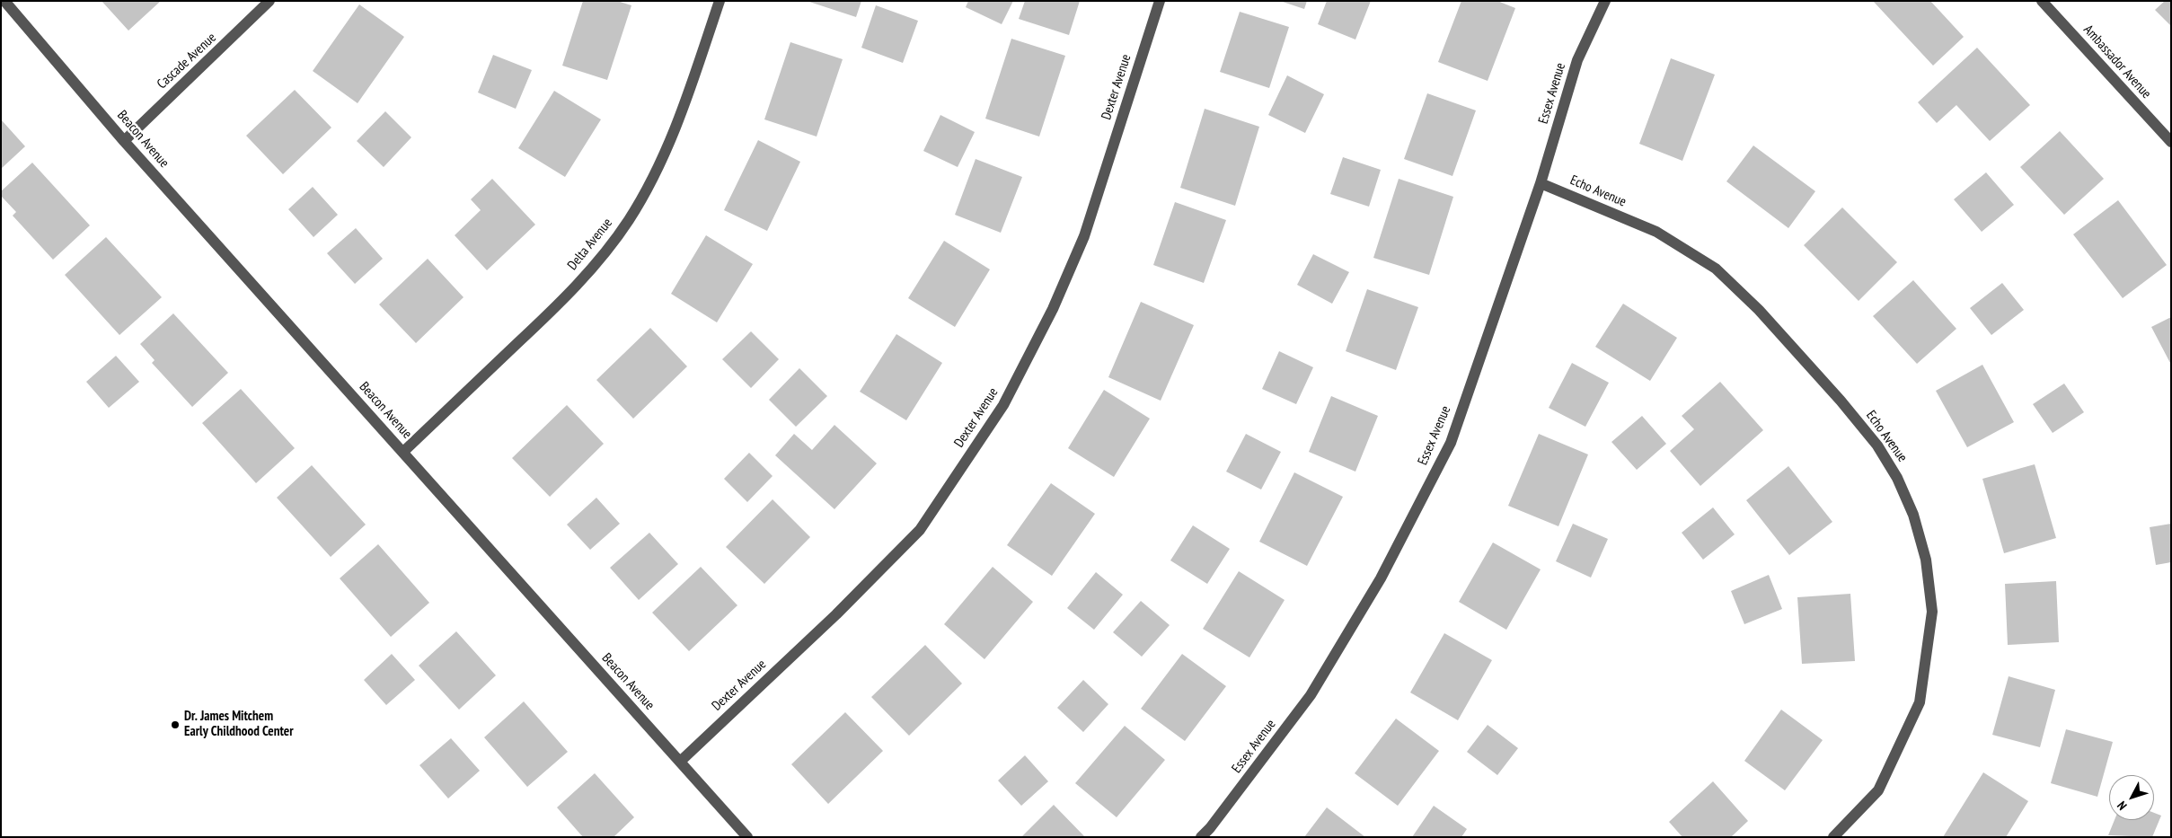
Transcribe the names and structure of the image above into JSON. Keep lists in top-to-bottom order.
{
  "streets": {
    "street": [
      "Cascade Avenue",
      "Ambassador Avenue",
      "Dexter Avenue",
      "Essex Avenue",
      "Beacon Avenue",
      "Echo Avenue",
      "Delta Avenue"
    ]
  },
  "crossings": [
    ["Cascade Avenue", "Beacon Avenue"],
    ["Dexter Avenue", "Beacon Avenue"],
    ["Essex Avenue", "Echo Avenue"],
    ["Beacon Avenue", "Delta Avenue"]
  ],
  "places": ["Dr. James Mitchem Early Childhood Center"],
  "north": "bottom left"
}
